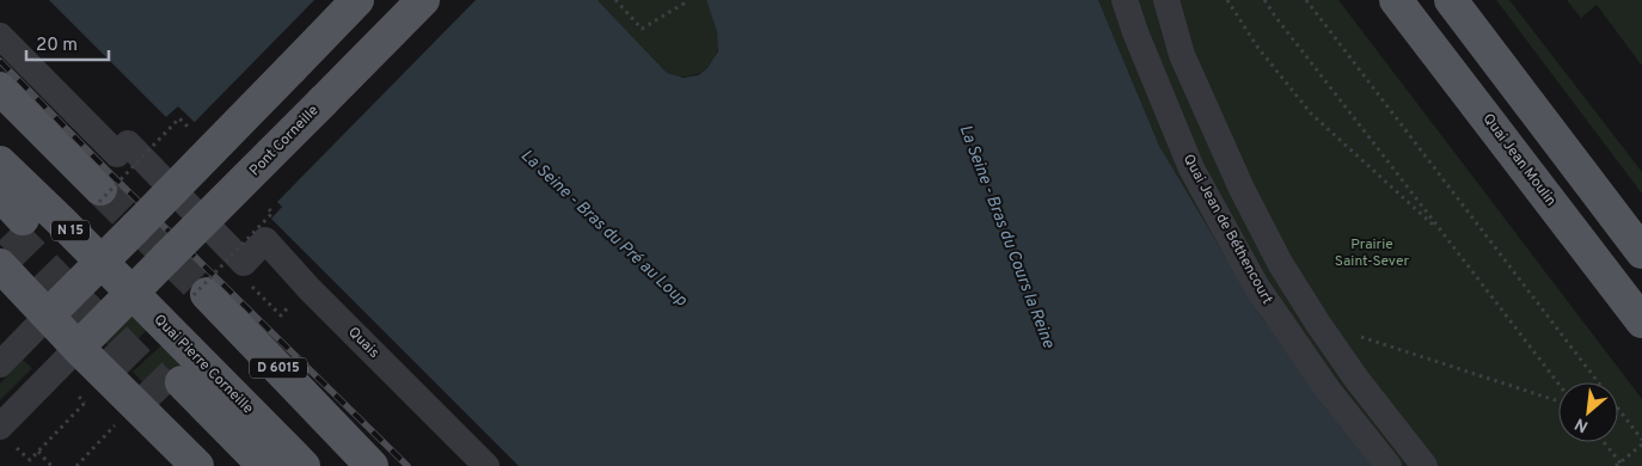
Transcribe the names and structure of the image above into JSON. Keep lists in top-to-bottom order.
{
  "streets": {
    "main road": [
      "Pont Corneille",
      "Quai Jean Moulin",
      "N 15",
      "Quai Pierre Corneille",
      "D 6015"
    ],
    "street": ["Quai Jean de Béthencourt", "Quais"]
  },
  "crossings": [
    ["Pont Corneille", "Quai Pierre Corneille"],
    ["N 15", "Quai Pierre Corneille"]
  ],
  "water": ["La Seine - Bras du Pré au Loup", "La Seine - Bras du Cours la Reine"],
  "parks": ["Prairie Saint-Sever"],
  "scale_bar": "20 m",
  "north": "bottom left"
}
